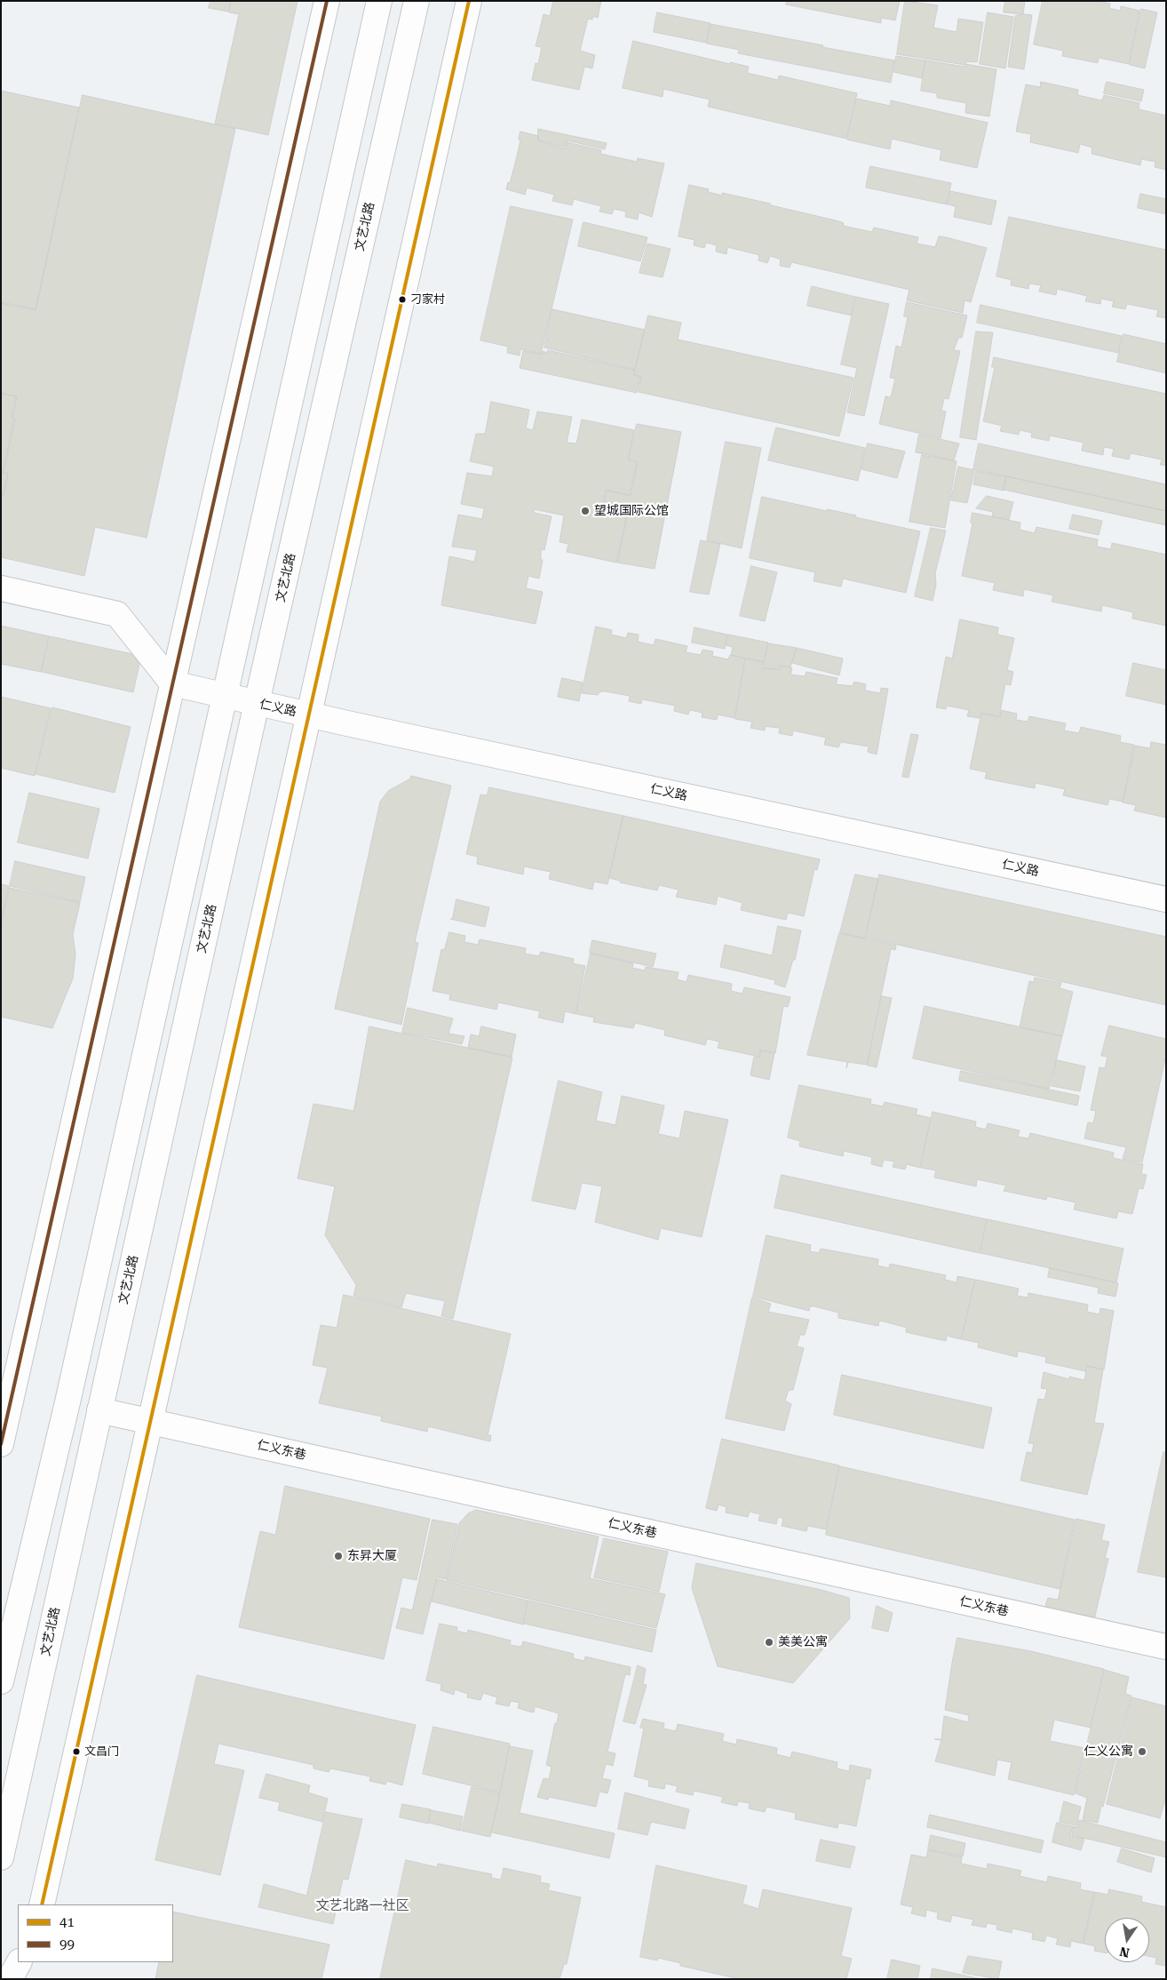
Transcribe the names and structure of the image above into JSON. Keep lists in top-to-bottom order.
{
  "streets": {
    "street": ["文艺北路", "仁义路", "仁义东巷"]
  },
  "crossings": [
    ["文艺北路", "仁义路"],
    ["文艺北路", "仁义东巷"]
  ],
  "districts": ["文艺北路一社区"],
  "places": [
    "刁家村",
    "望城国际公馆",
    "东昇大厦",
    "美美公寓",
    "文昌门",
    "仁义公寓"
  ],
  "lines": ["transit line 41", "transit line 99"],
  "legend": ["41", "99"],
  "north": "bottom"
}
